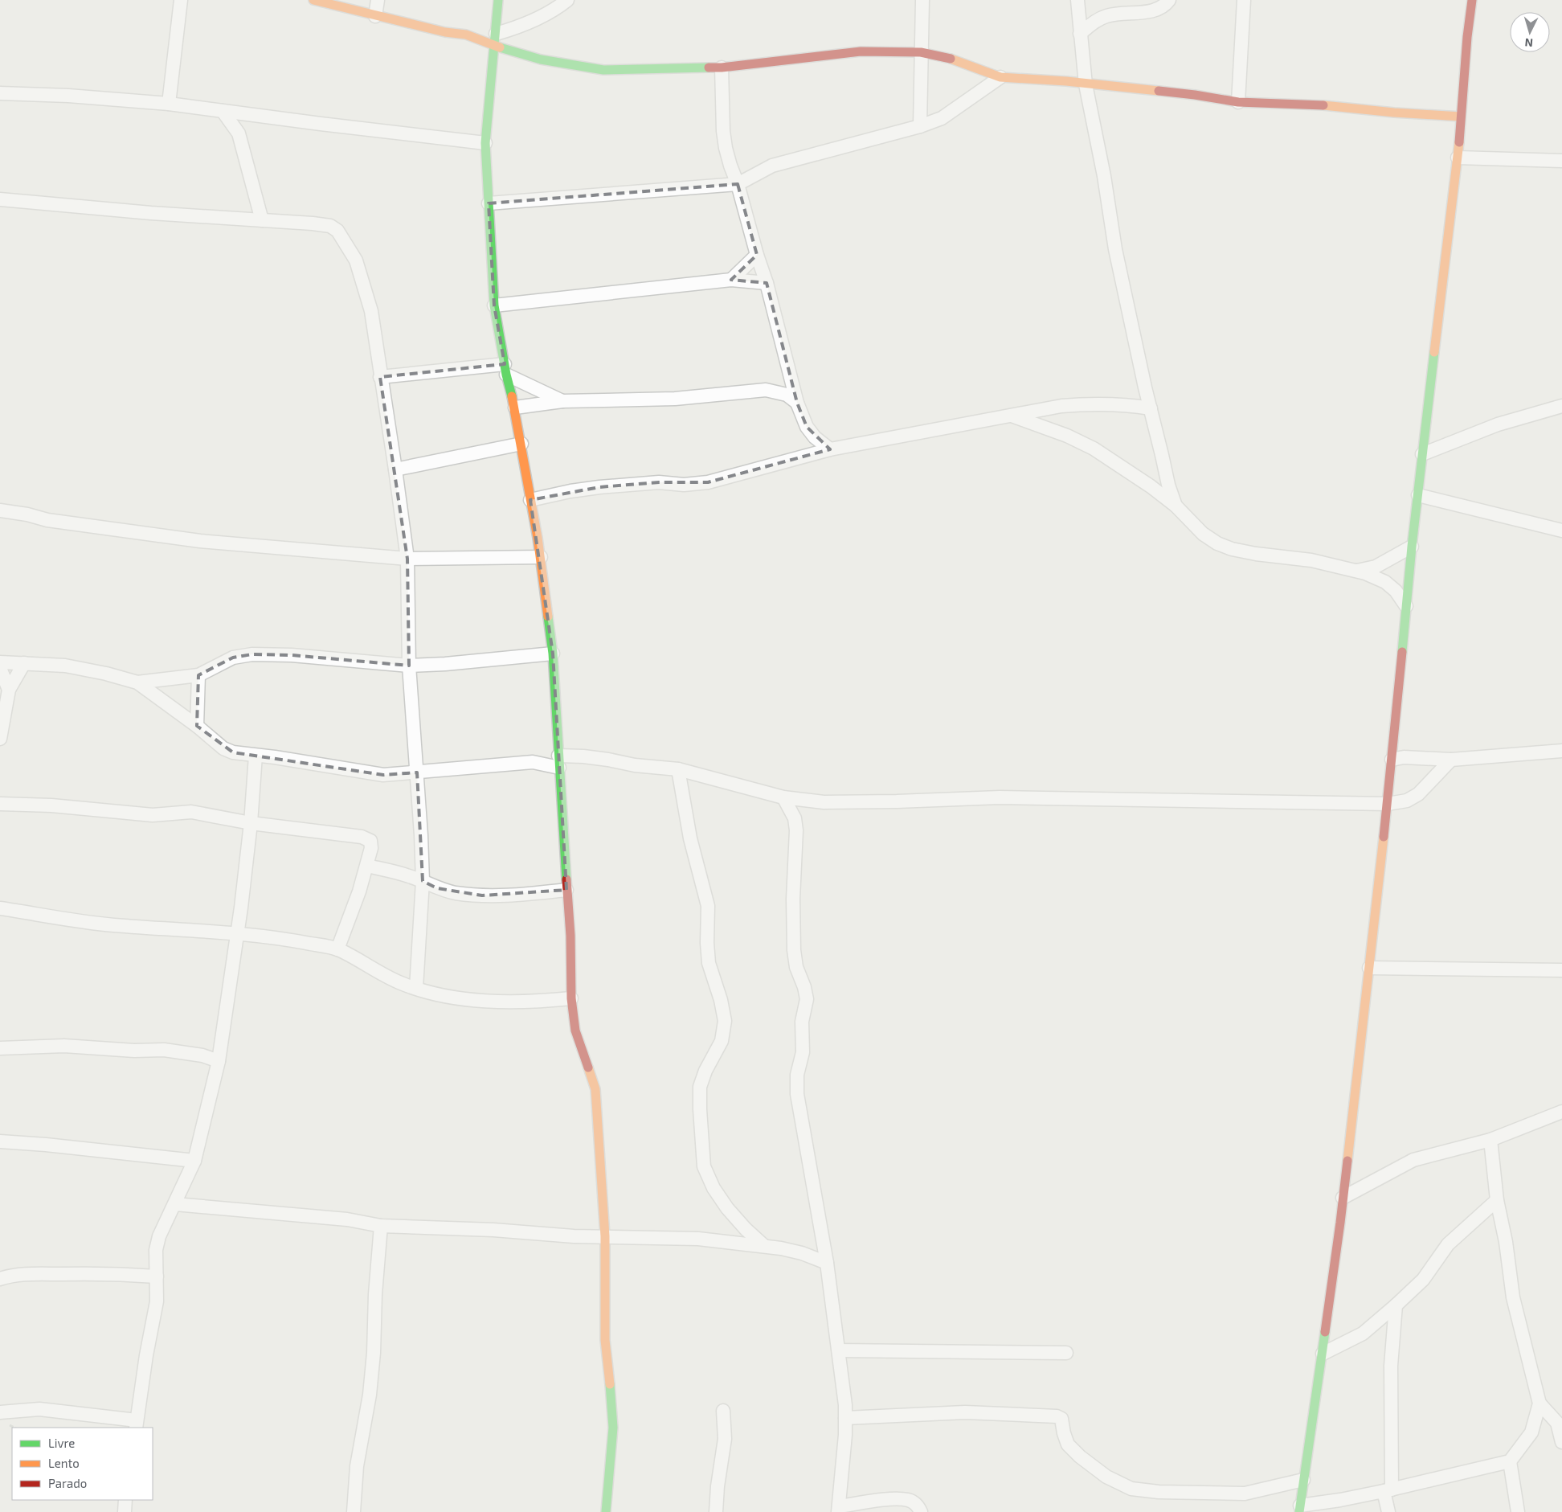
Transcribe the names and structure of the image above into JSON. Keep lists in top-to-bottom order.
{
  "legend": ["Livre", "Lento", "Parado"],
  "north": "bottom"
}
